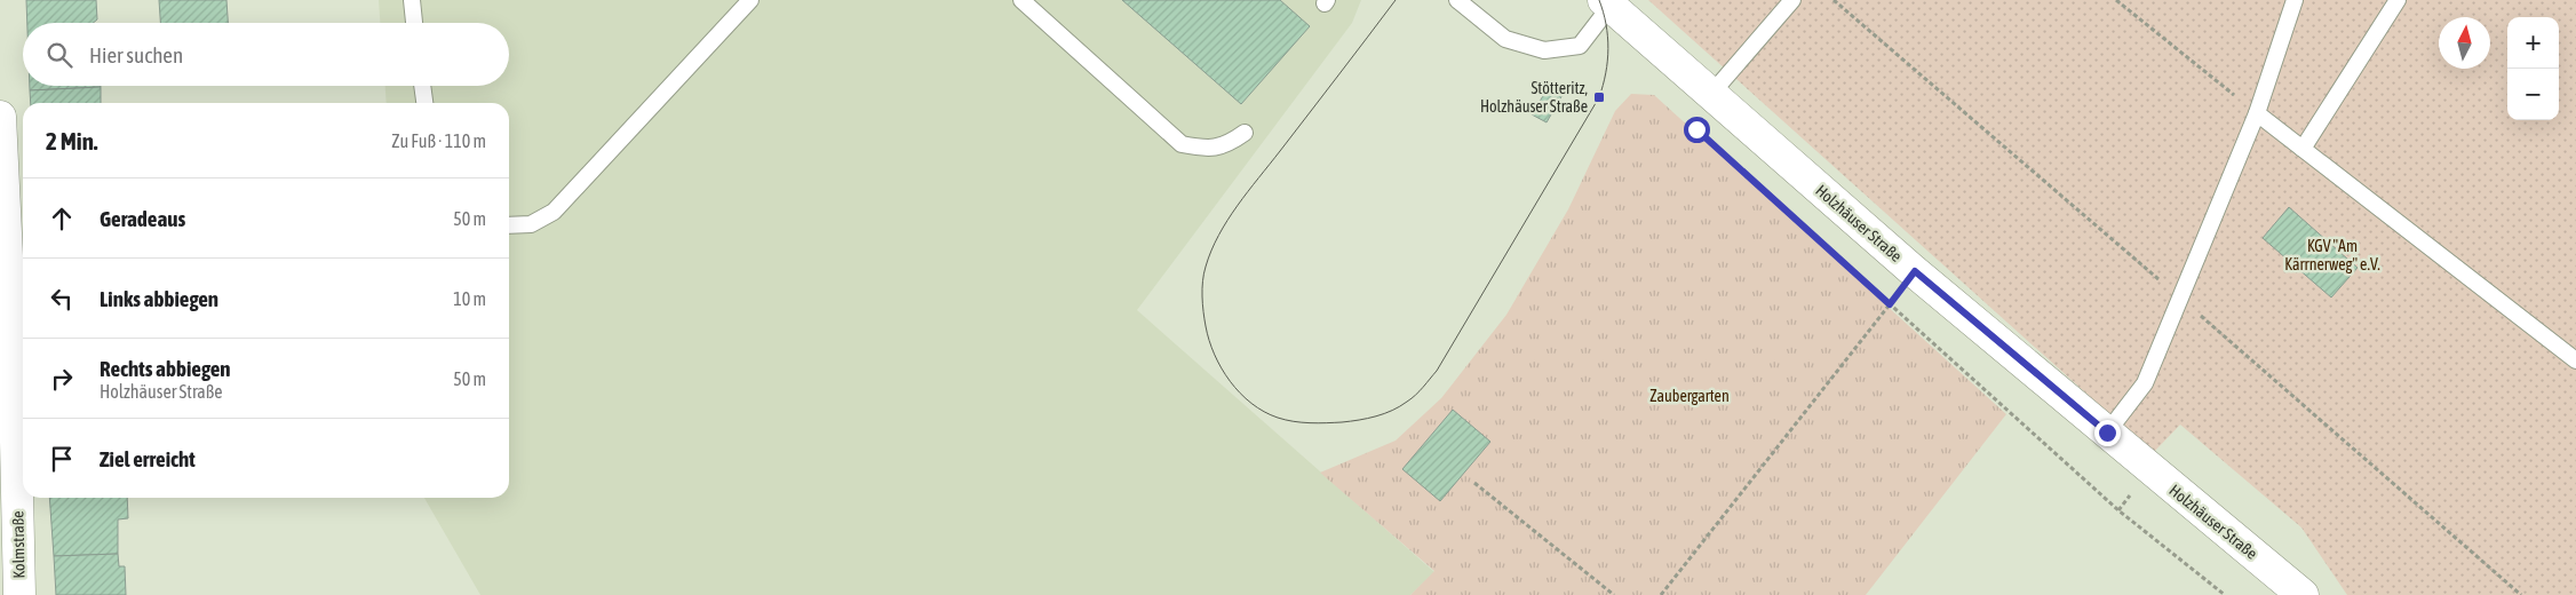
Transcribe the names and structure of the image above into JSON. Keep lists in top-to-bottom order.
{
  "streets": {
    "main road": ["Holzhäuser Straße", "Kolmstraße"]
  },
  "parks": ["KGV \"Am Kärrnerweg\" e.V.", "Zaubergarten"],
  "places": {
    "transit": ["Stötteritz, Holzhäuser Straße"]
  },
  "north": "top",
  "page": {
    "map_buttons": ["+", "−"],
    "search": "Hier suchen",
    "heading": ["2 Min.", "Zu Fuß · 110 m"],
    "list": [
      ["Geradeaus", "50 m"],
      ["Links abbiegen", "10 m"],
      ["Rechts abbiegen", "Holzhäuser Straße", "50 m"],
      "Ziel erreicht"
    ]
  }
}
